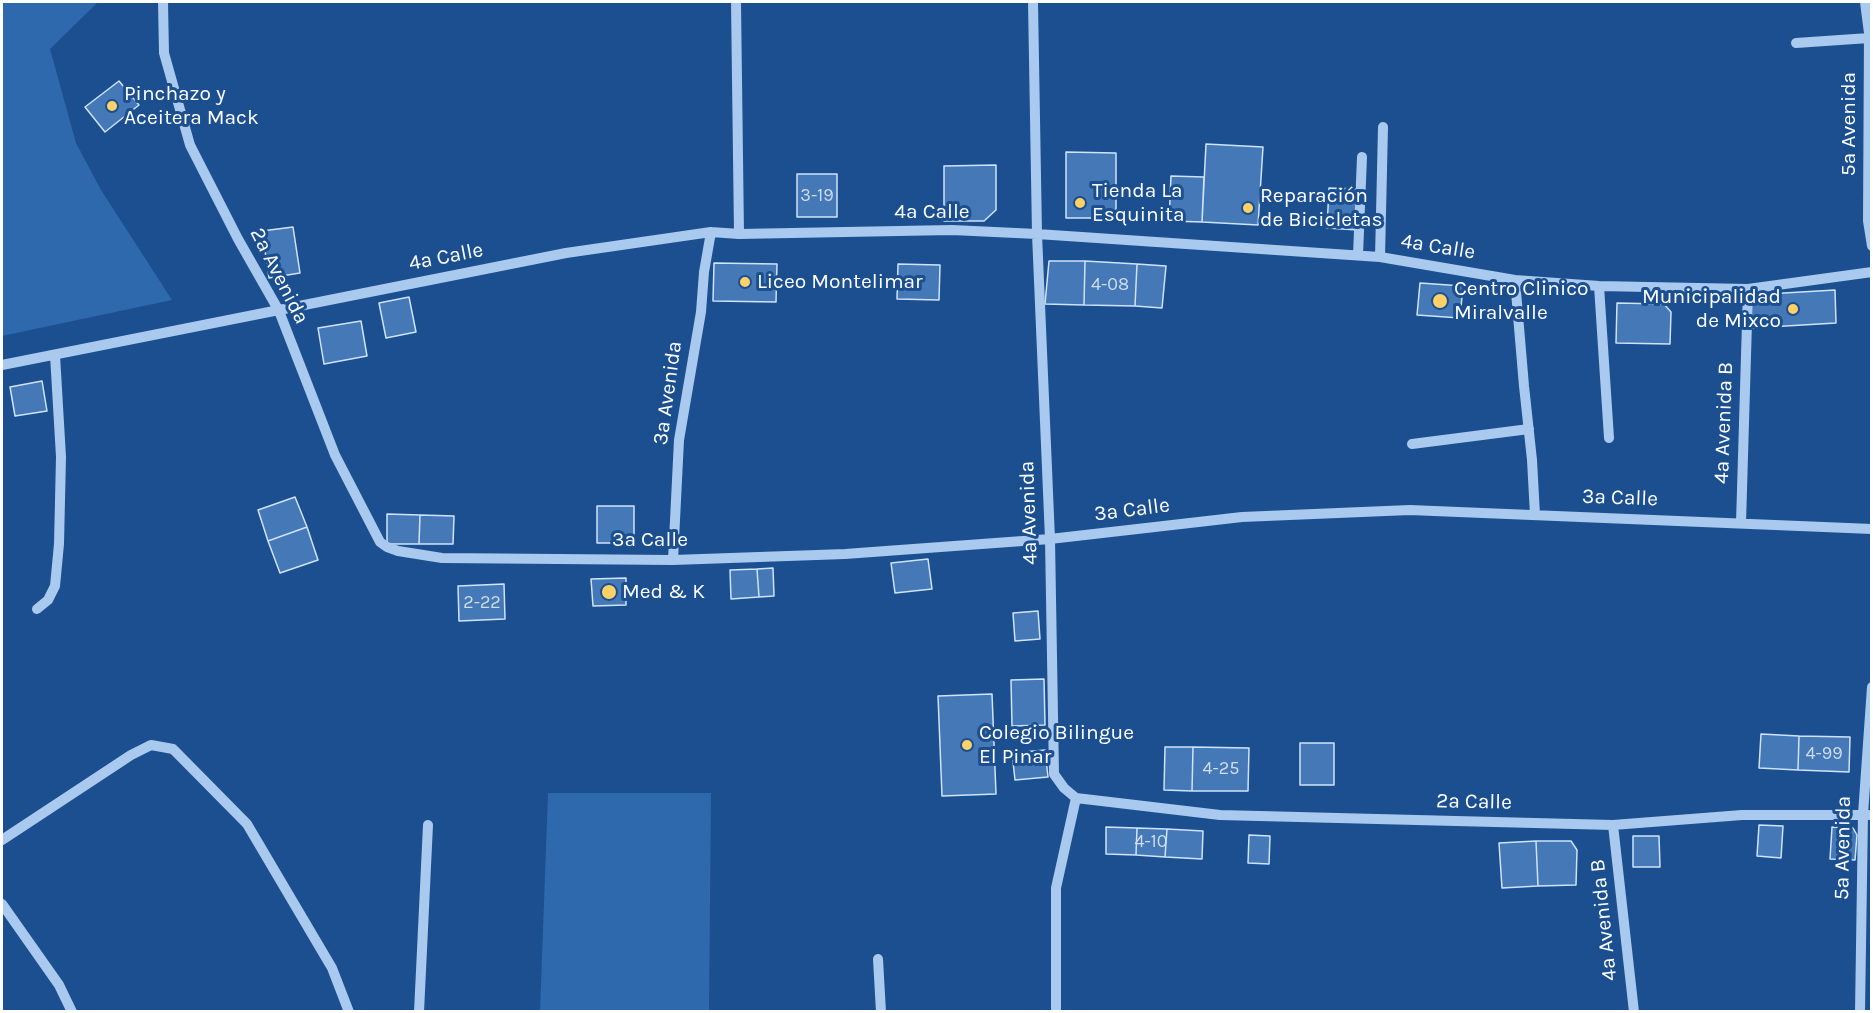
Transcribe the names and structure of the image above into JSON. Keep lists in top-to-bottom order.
{
  "streets": {
    "street": [
      "5a Avenida",
      "4a Calle",
      "2a Avenida",
      "3a Avenida",
      "4a Avenida B",
      "3a Calle",
      "4a Avenida",
      "2a Calle"
    ]
  },
  "crossings": [
    ["5a Avenida", "2a Calle"],
    ["4a Calle", "2a Avenida"],
    ["4a Calle", "3a Avenida"],
    ["4a Calle", "4a Avenida B"],
    ["4a Calle", "4a Avenida"],
    ["2a Avenida", "3a Calle"],
    ["3a Avenida", "3a Calle"],
    ["4a Avenida B", "3a Calle"],
    ["4a Avenida B", "2a Calle"],
    ["3a Calle", "4a Avenida"],
    ["4a Avenida", "2a Calle"]
  ],
  "places": [
    "Pinchazo y Aceitera Mack",
    "Tienda La Esquinita",
    "Reparación de Bicicletas",
    "Liceo Montelimar",
    "Centro Clinico Miralvalle",
    "Municipalidad de Mixco",
    "Med & K",
    "Colegio Bilingue El Pinar"
  ],
  "house_numbers": [
    "3-19",
    "4-08",
    "2-22",
    "4-99",
    "4-25",
    "4-10"
  ]
}
